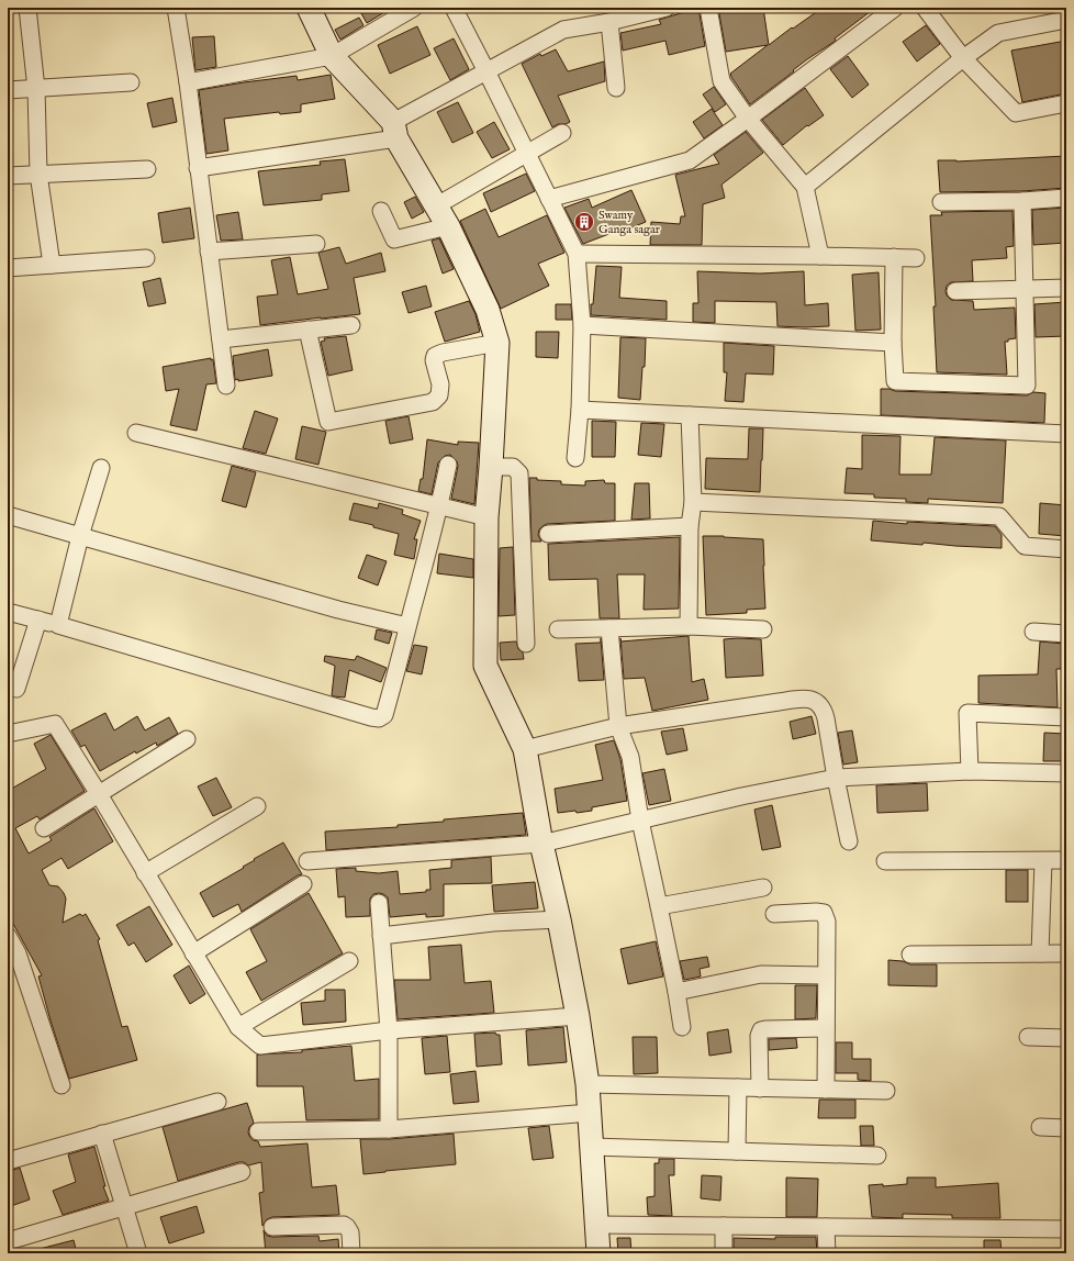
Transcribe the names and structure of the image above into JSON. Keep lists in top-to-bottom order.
{
  "places": {
    "building": ["Swamy Ganga sagar"]
  }
}
